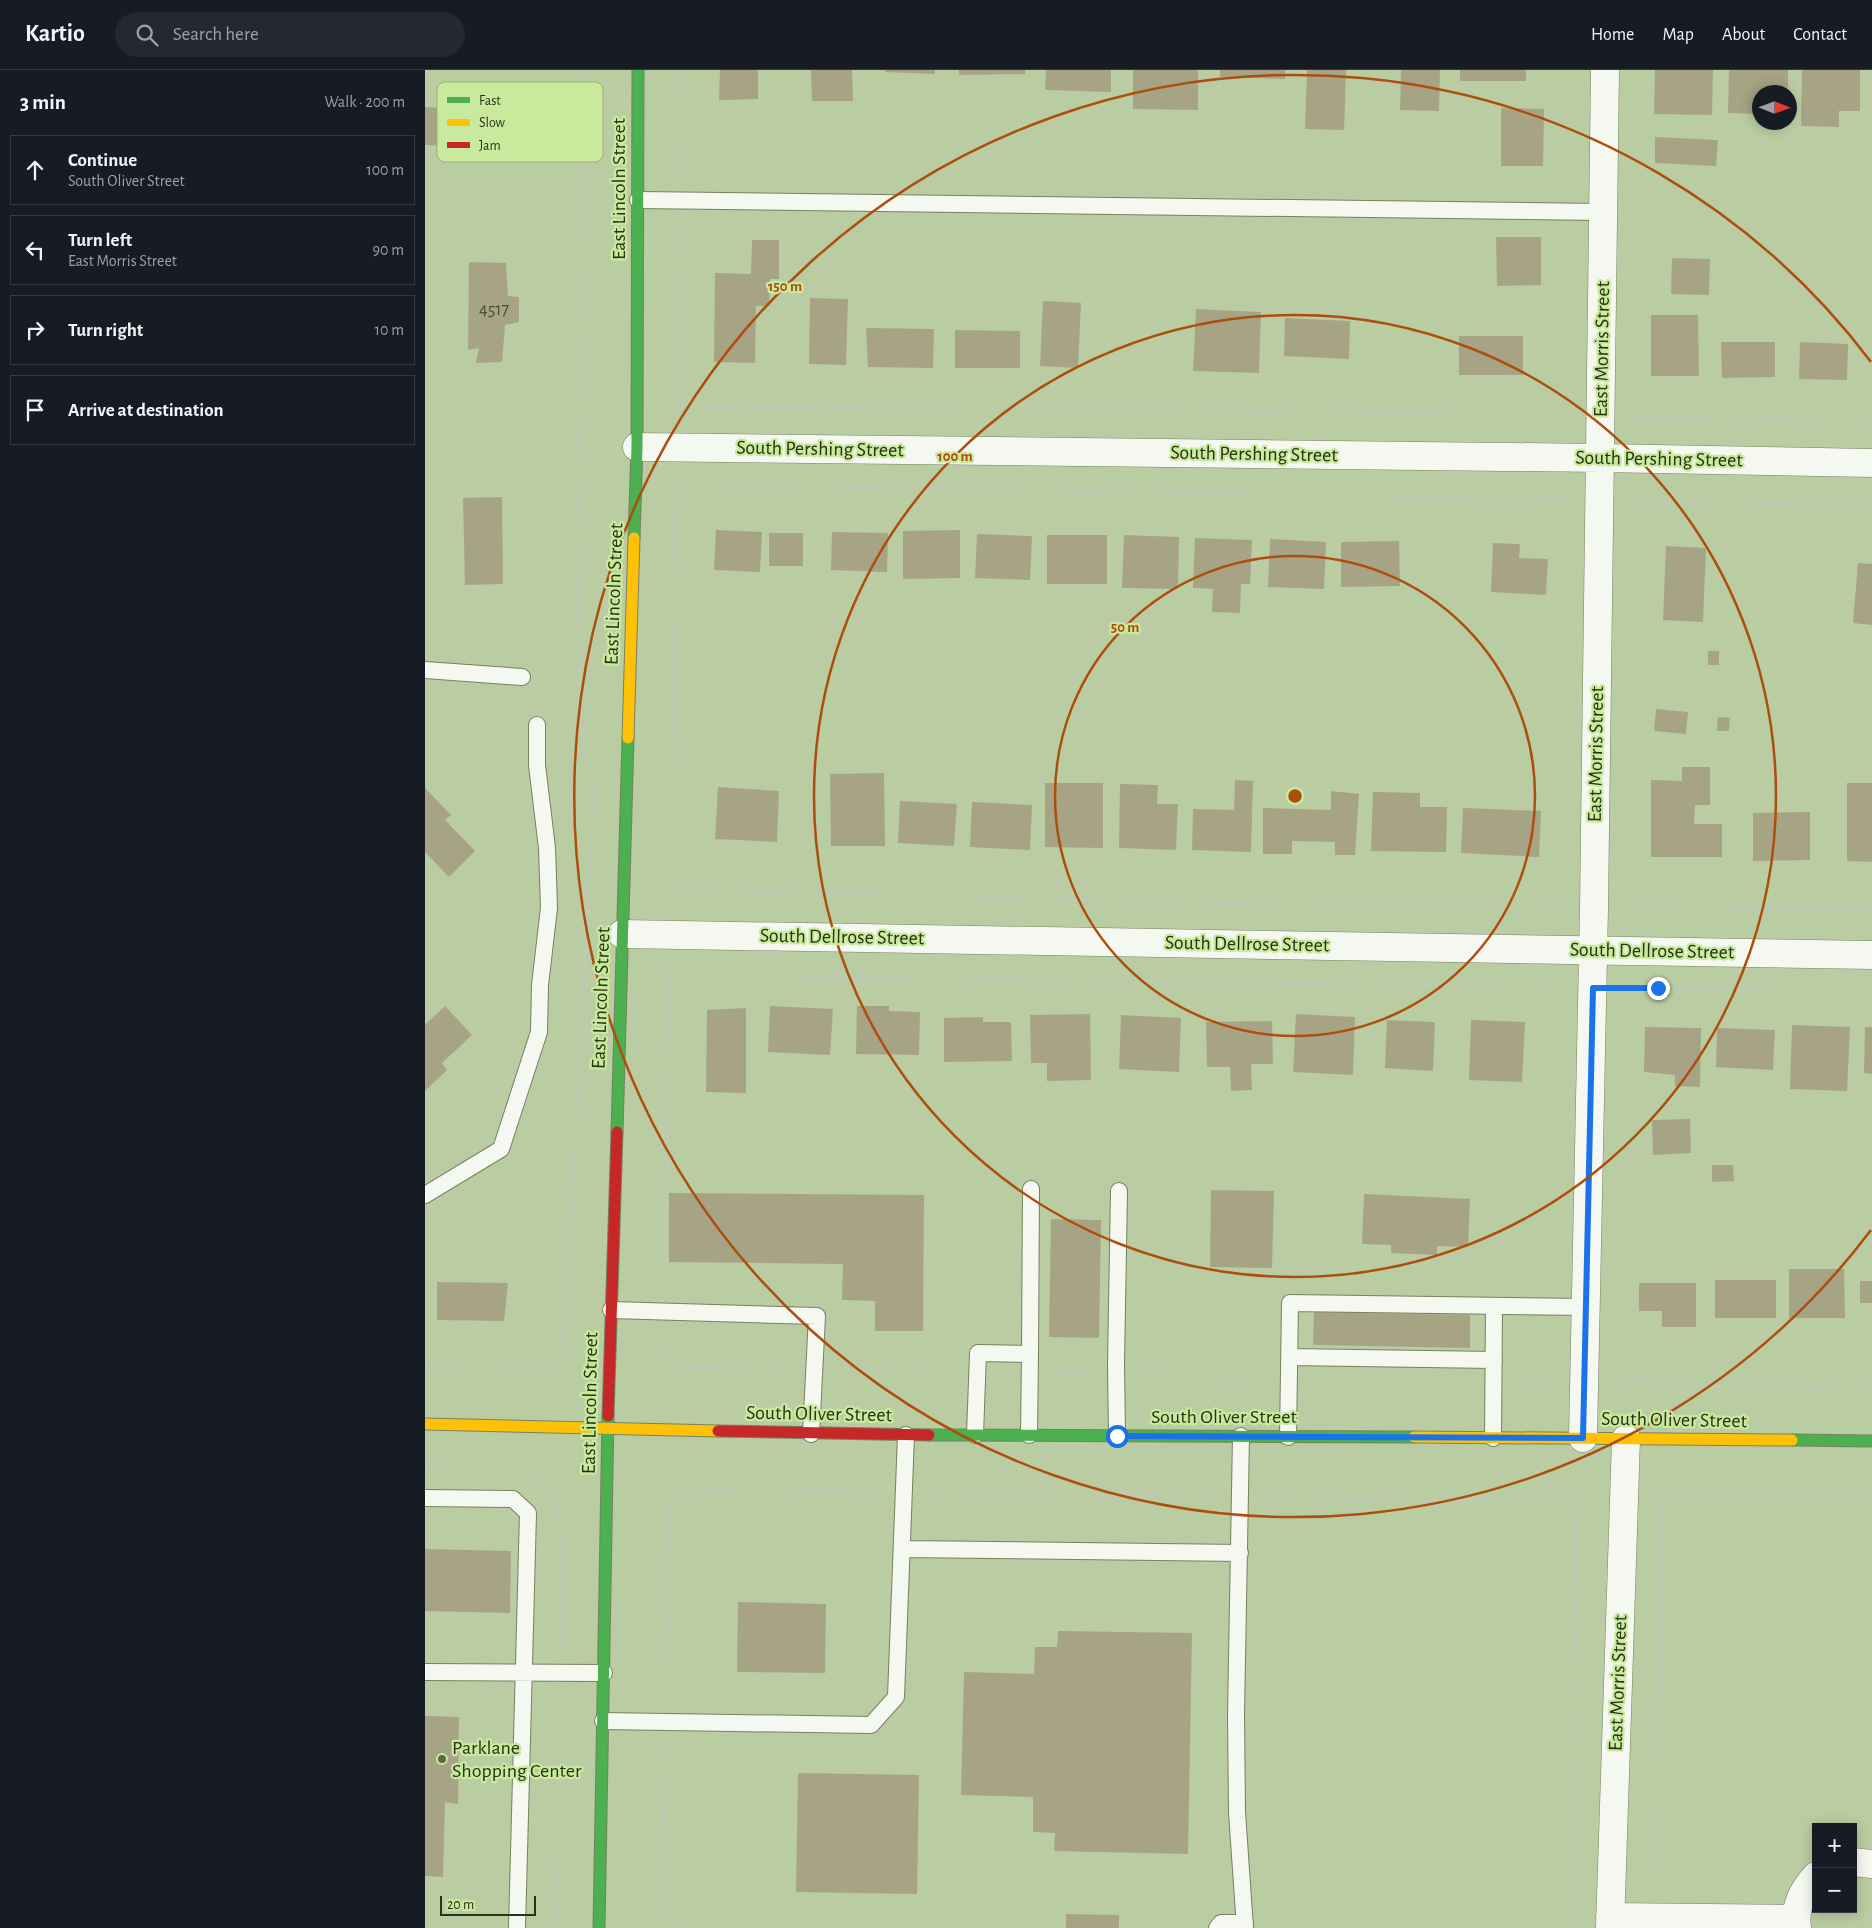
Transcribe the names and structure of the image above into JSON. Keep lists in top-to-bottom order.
{
  "streets": {
    "street": [
      "East Lincoln Street",
      "East Morris Street",
      "South Pershing Street",
      "South Dellrose Street",
      "South Oliver Street"
    ]
  },
  "crossings": [
    ["East Lincoln Street", "South Pershing Street"],
    ["East Lincoln Street", "South Dellrose Street"],
    ["East Lincoln Street", "South Oliver Street"],
    ["East Morris Street", "South Pershing Street"],
    ["East Morris Street", "South Dellrose Street"],
    ["East Morris Street", "South Oliver Street"]
  ],
  "places": ["Parklane Shopping Center"],
  "house_numbers": ["4517"],
  "legend": ["Fast", "Slow", "Jam"],
  "scale_bar": "20 m",
  "north": "right",
  "page": {
    "header": "Kartio",
    "search": "Search here",
    "nav": [
      "Home",
      "Map",
      "About",
      "Contact"
    ],
    "heading": ["3 min", "Walk · 200 m"],
    "list": [
      ["Continue", "South Oliver Street", "100 m"],
      ["Turn left", "East Morris Street", "90 m"],
      ["Turn right", "10 m"],
      "Arrive at destination"
    ],
    "map_buttons": ["+", "−"],
    "scale": "20 m"
  },
  "rings": ["150 m", "100 m", "50 m"]
}
